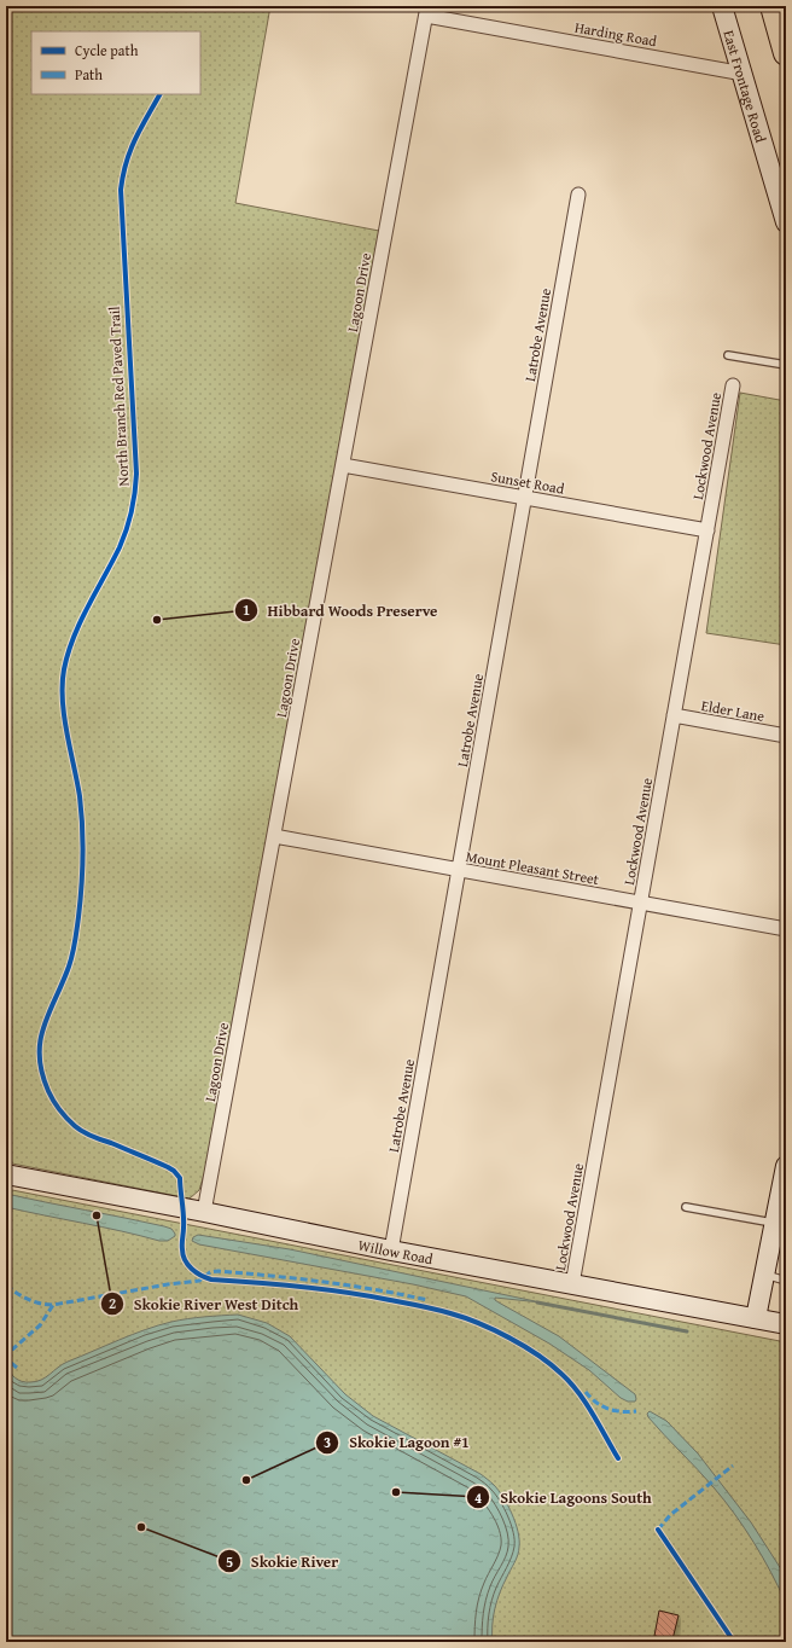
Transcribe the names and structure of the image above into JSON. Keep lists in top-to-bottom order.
{
  "streets": {
    "main road": ["East Frontage Road", "Willow Road"],
    "street": [
      "Harding Road",
      "Lagoon Drive",
      "Latrobe Avenue",
      "Lockwood Avenue",
      "Sunset Road",
      "Elder Lane",
      "Mount Pleasant Street"
    ],
    "cycle path": ["North Branch Red Paved Trail"]
  },
  "crossings": [
    ["Harding Road", "East Frontage Road"],
    ["Harding Road", "Lagoon Drive"],
    ["Lagoon Drive", "Sunset Road"],
    ["Lagoon Drive", "Mount Pleasant Street"],
    ["Lagoon Drive", "Willow Road"],
    ["Latrobe Avenue", "Sunset Road"],
    ["Latrobe Avenue", "Mount Pleasant Street"],
    ["Latrobe Avenue", "Willow Road"],
    ["Lockwood Avenue", "Sunset Road"],
    ["Lockwood Avenue", "Elder Lane"],
    ["Lockwood Avenue", "Mount Pleasant Street"],
    ["Lockwood Avenue", "Willow Road"]
  ],
  "places": [
    "Hibbard Woods Preserve",
    "Skokie River West Ditch",
    "Skokie Lagoon #1",
    "Skokie Lagoons South",
    "Skokie River"
  ],
  "legend": ["Cycle path", "Path"]
}
